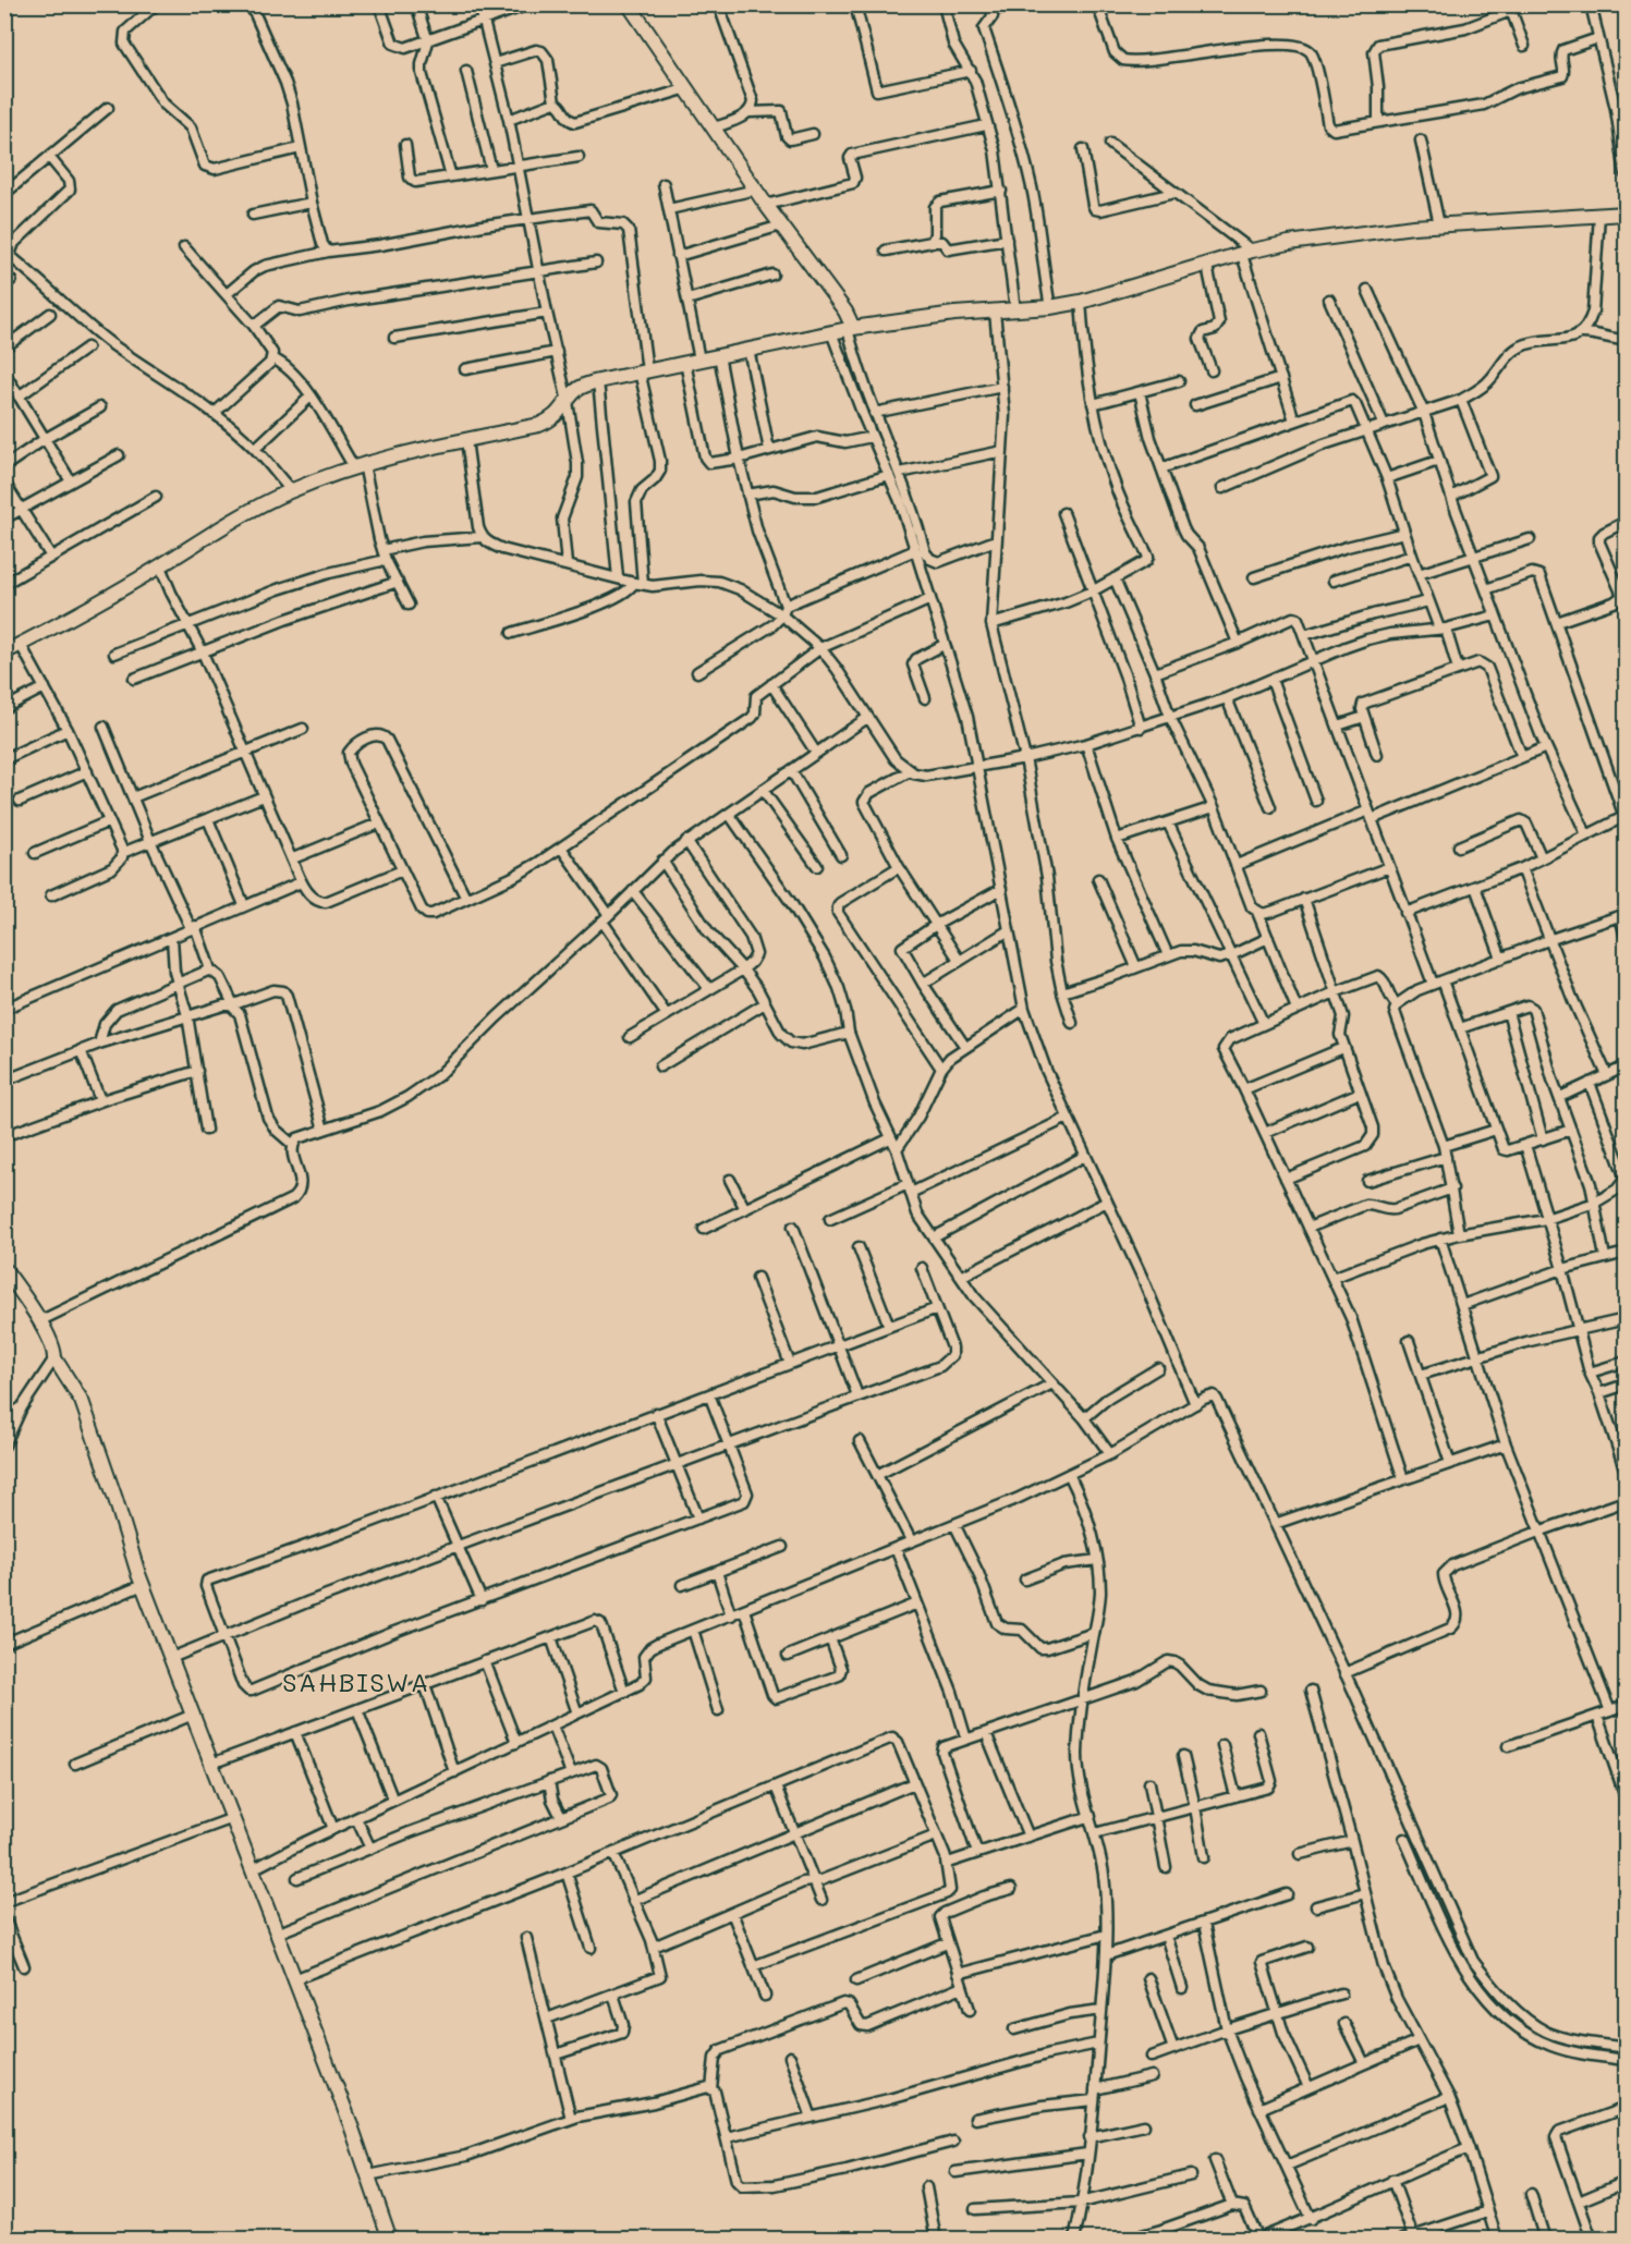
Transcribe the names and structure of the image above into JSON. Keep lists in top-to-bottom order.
{
  "districts": ["SAHBISWA"]
}
